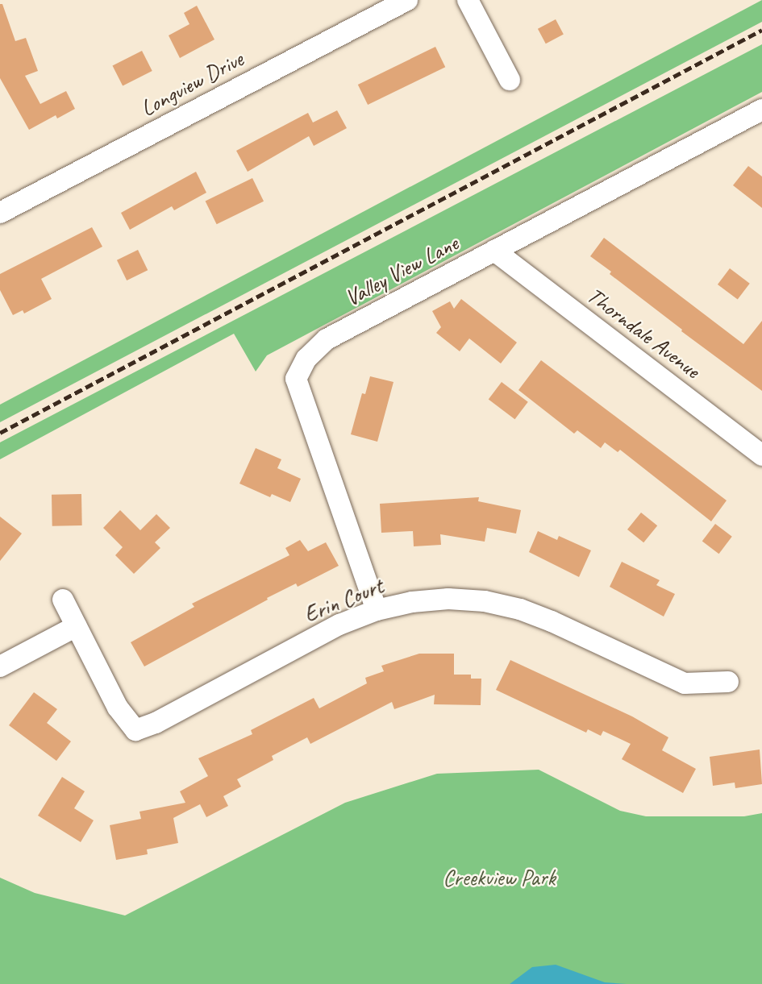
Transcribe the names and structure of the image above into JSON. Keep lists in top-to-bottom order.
{
  "streets": {
    "street": [
      "Longview Drive",
      "Valley View Lane",
      "Thorndale Avenue",
      "Erin Court"
    ]
  },
  "crossings": [
    ["Valley View Lane", "Thorndale Avenue"],
    ["Valley View Lane", "Erin Court"]
  ],
  "parks": ["Creekview Park"]
}
